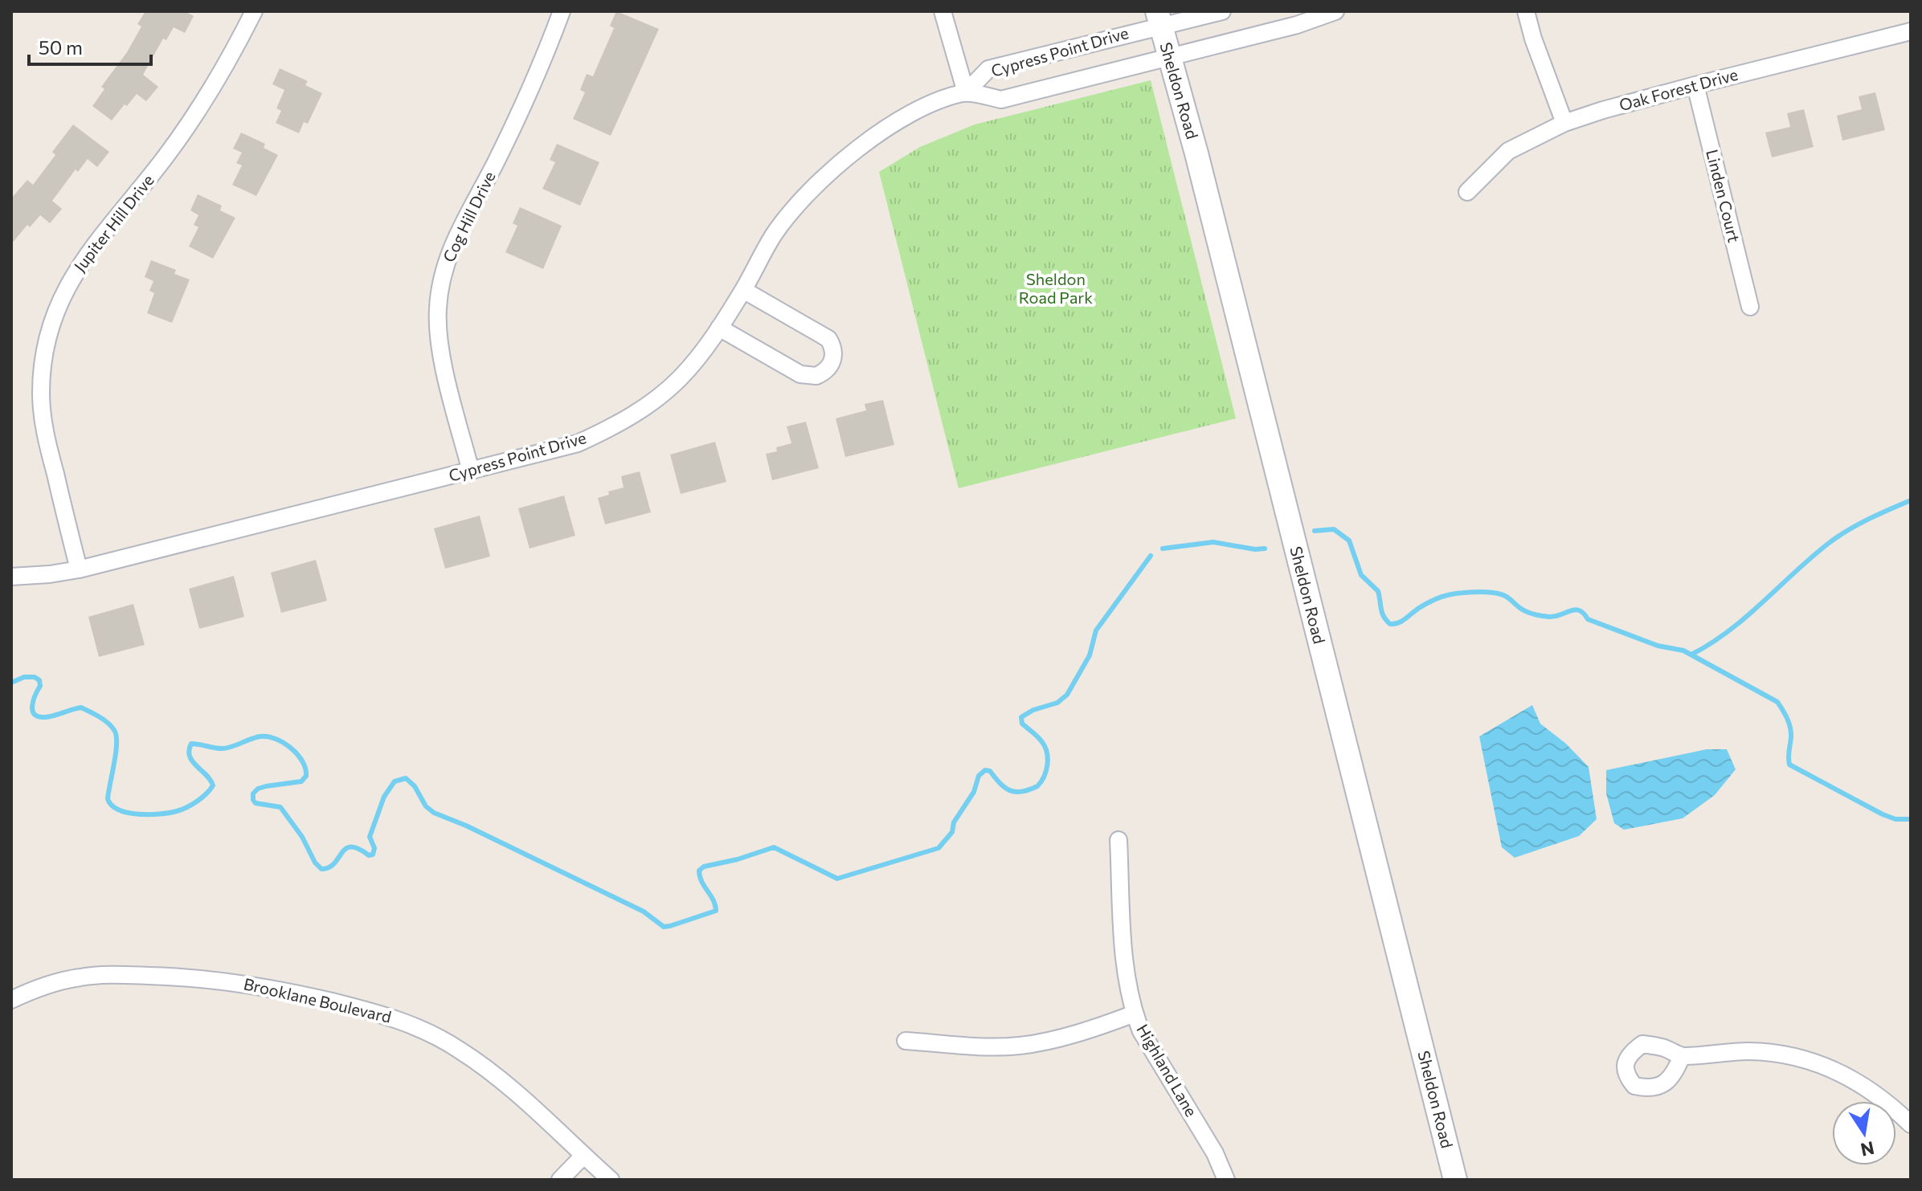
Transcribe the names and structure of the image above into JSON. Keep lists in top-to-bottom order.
{
  "streets": {
    "main road": ["Sheldon Road"],
    "street": [
      "Cypress Point Drive",
      "Oak Forest Drive",
      "Linden Court",
      "Cog Hill Drive",
      "Jupiter Hill Drive",
      "Brooklane Boulevard",
      "Highland Lane"
    ]
  },
  "crossings": [
    ["Cypress Point Drive", "Sheldon Road"],
    ["Cypress Point Drive", "Cog Hill Drive"],
    ["Cypress Point Drive", "Jupiter Hill Drive"],
    ["Oak Forest Drive", "Linden Court"]
  ],
  "parks": ["Sheldon Road Park"],
  "scale_bar": "50 m",
  "north": "bottom"
}
